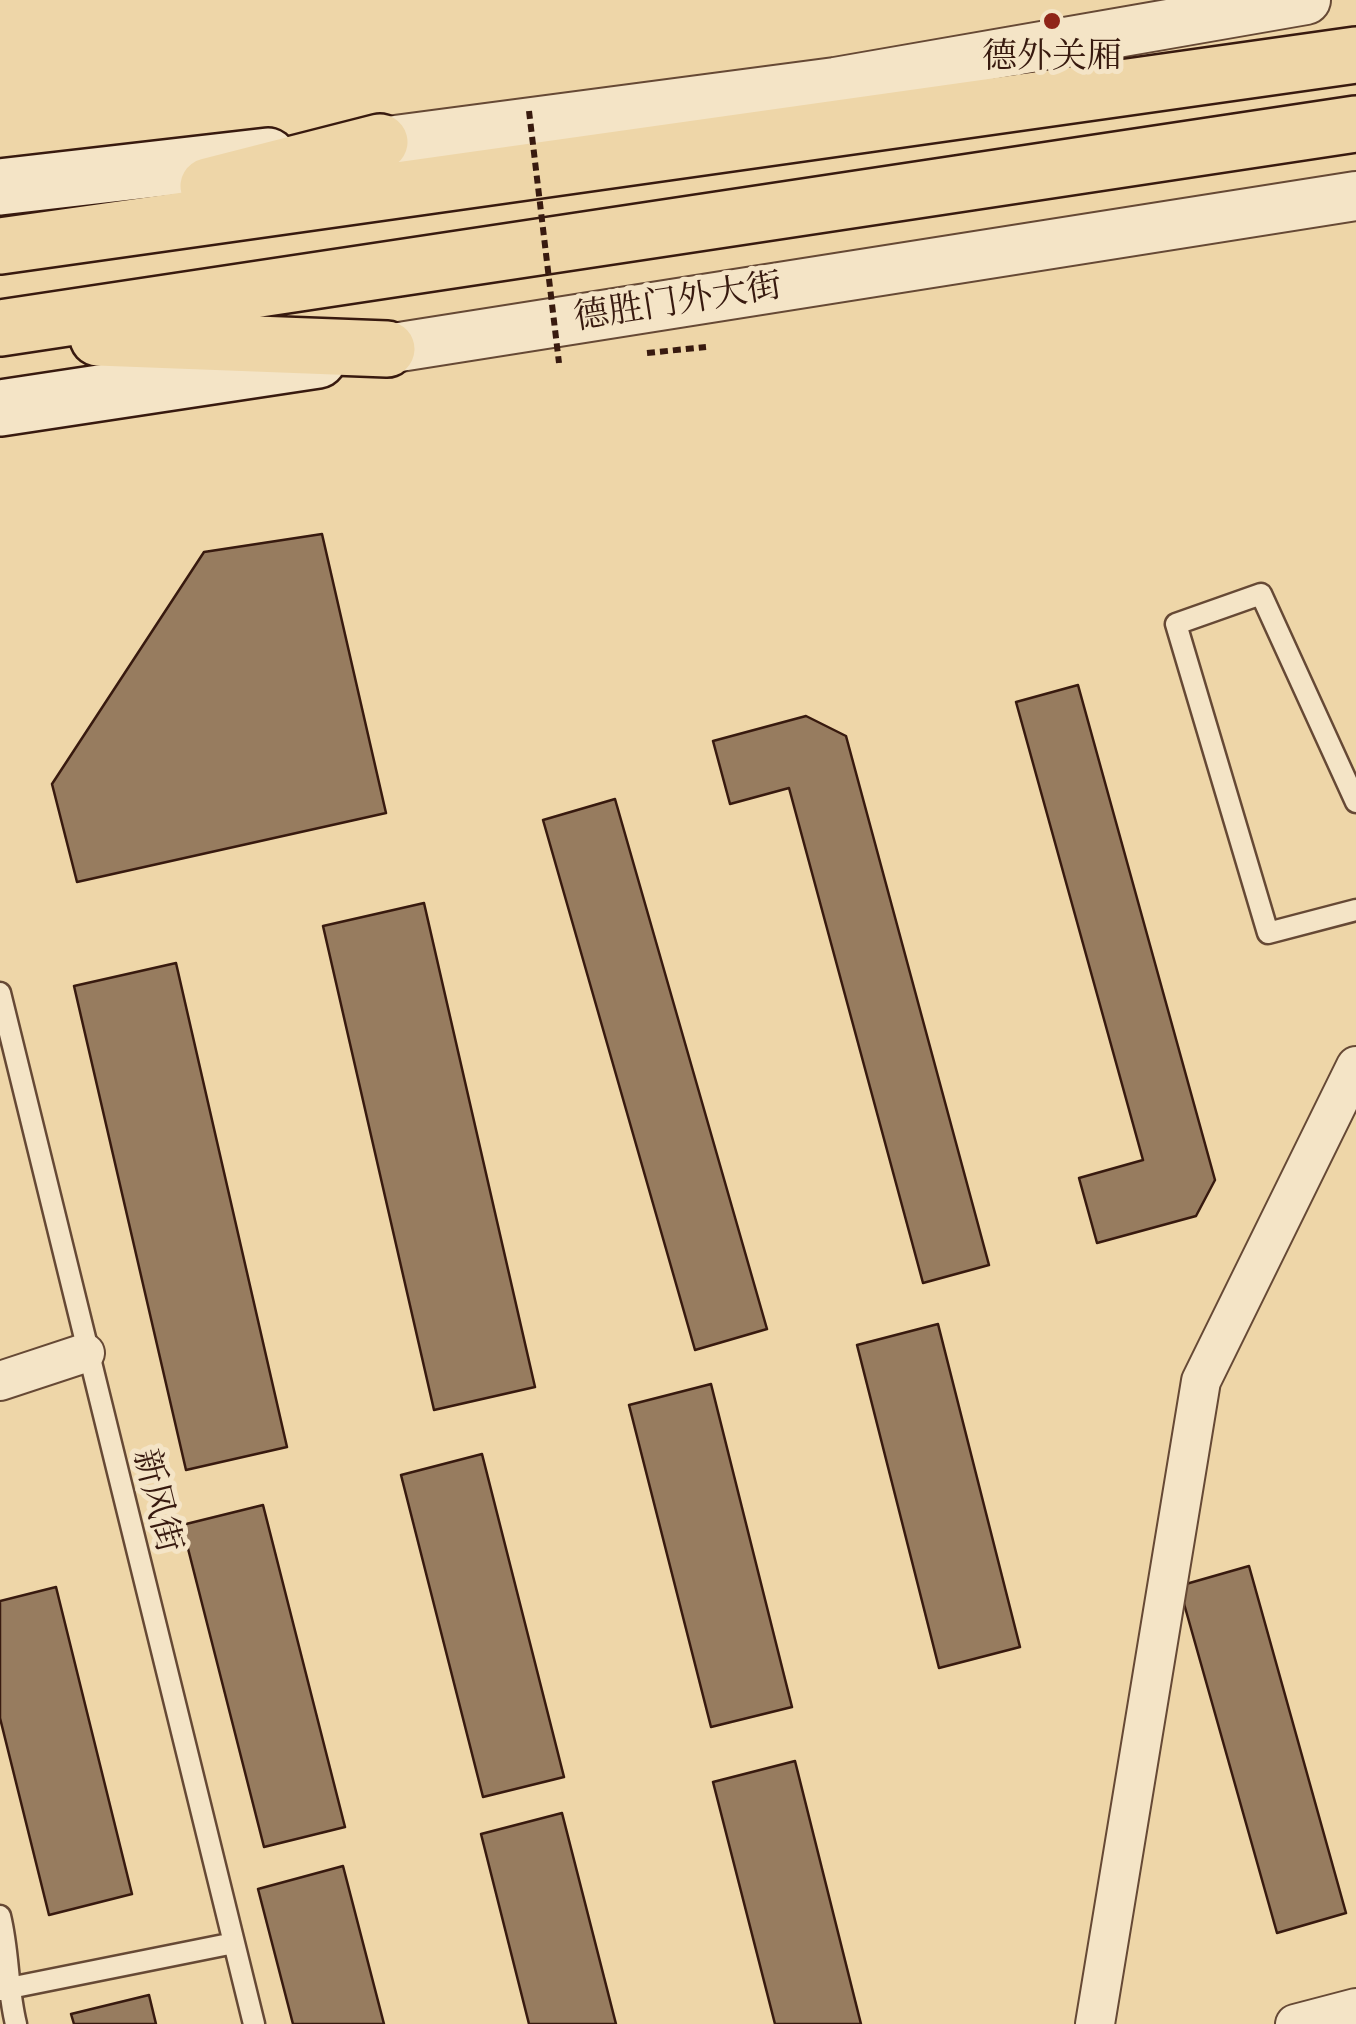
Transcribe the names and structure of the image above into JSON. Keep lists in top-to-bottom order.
{
  "streets": {
    "main road": ["德胜门外大街"],
    "lane": ["新风街"]
  },
  "places": ["德外关厢"]
}
